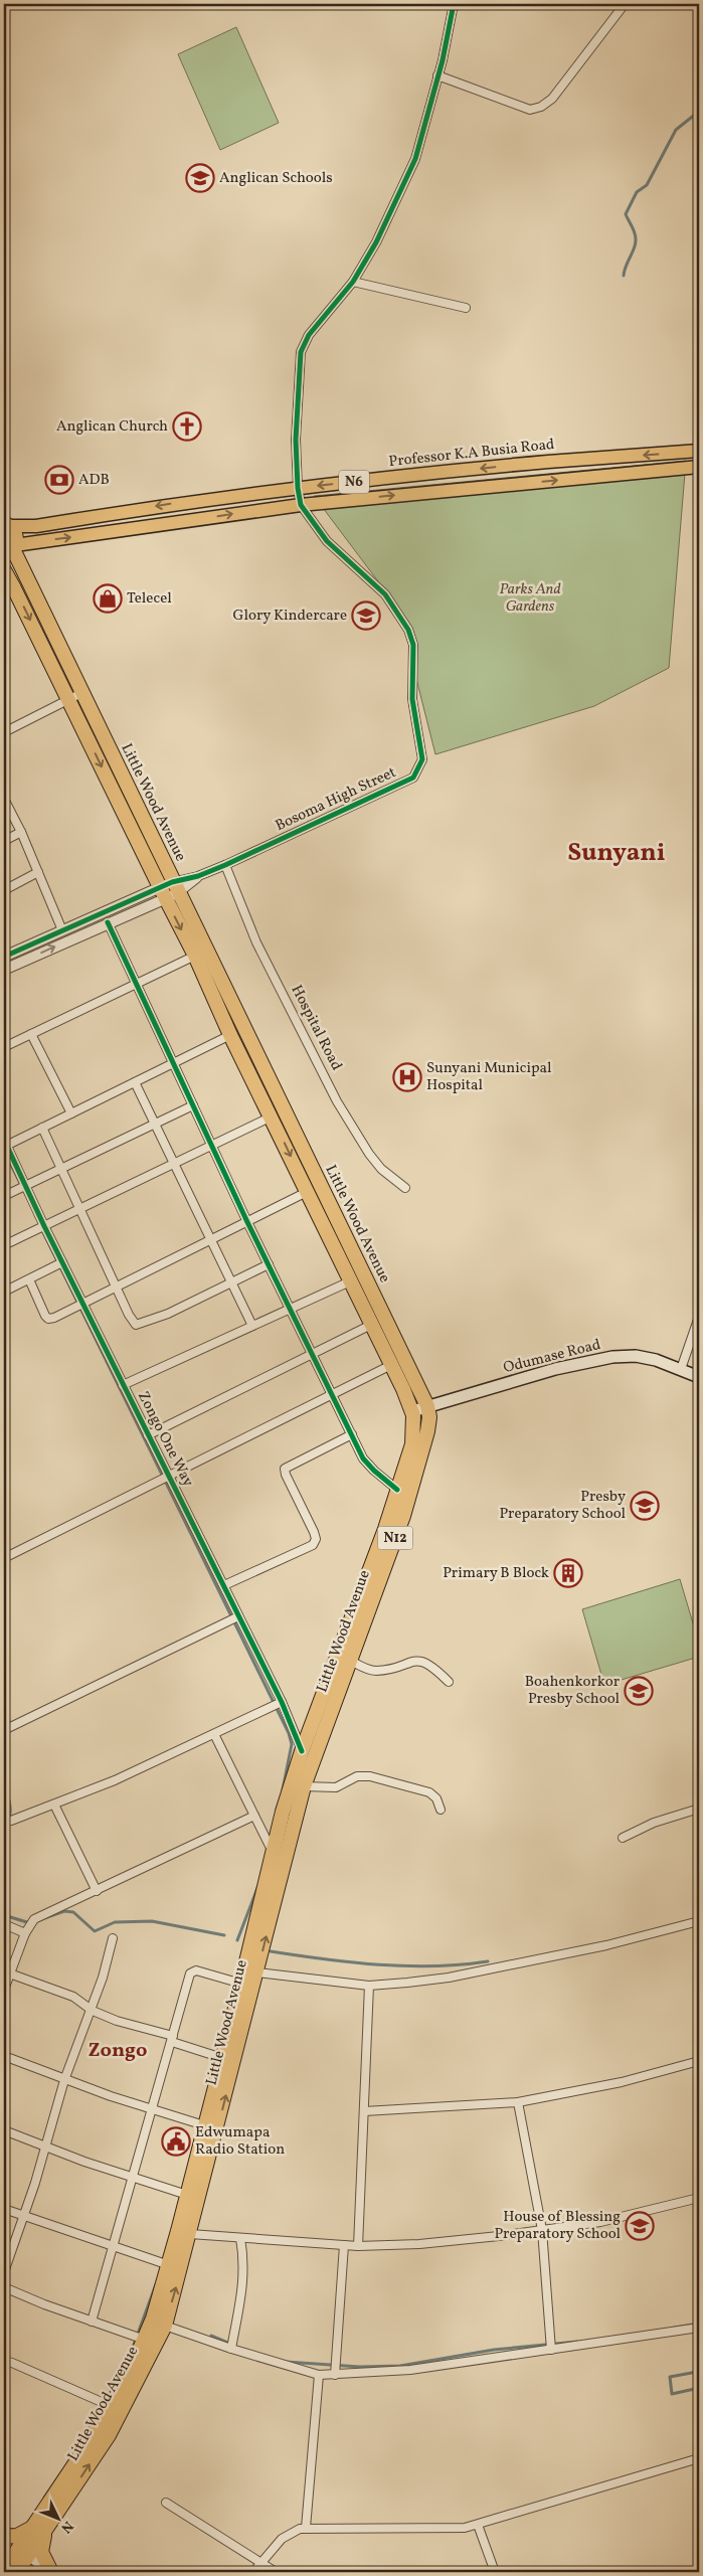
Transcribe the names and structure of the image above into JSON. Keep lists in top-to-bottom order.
{
  "streets": {
    "highway": ["N6", "Little Wood Avenue", "N12"],
    "main road": ["Professor K.A Busia Road", "Odumase Road"],
    "street": ["Bosoma High Street", "Hospital Road", "Zongo One Way"]
  },
  "crossings": [
    ["Professor K.A Busia Road", "N6"],
    ["N6", "Bosoma High Street"],
    ["N6", "Little Wood Avenue"],
    ["Bosoma High Street", "Little Wood Avenue"],
    ["Bosoma High Street", "Hospital Road"],
    ["Little Wood Avenue", "Odumase Road"],
    ["Little Wood Avenue", "Zongo One Way"],
    ["Little Wood Avenue", "N12"]
  ],
  "districts": ["Sunyani", "Zongo"],
  "parks": ["Parks And Gardens"],
  "places": {
    "school or university": [
      "Anglican Schools",
      "Glory Kindercare",
      "Presby Preparatory School",
      "Boahenkorkor Presby School",
      "House of Blessing Preparatory School"
    ],
    "church": ["Anglican Church"],
    "bank": ["ADB"],
    "shop": ["Telecel"],
    "hospital": ["Sunyani Municipal Hospital"],
    "building": ["Primary B Block"],
    "public building": ["Edwumapa Radio Station"]
  },
  "north": "bottom right"
}
